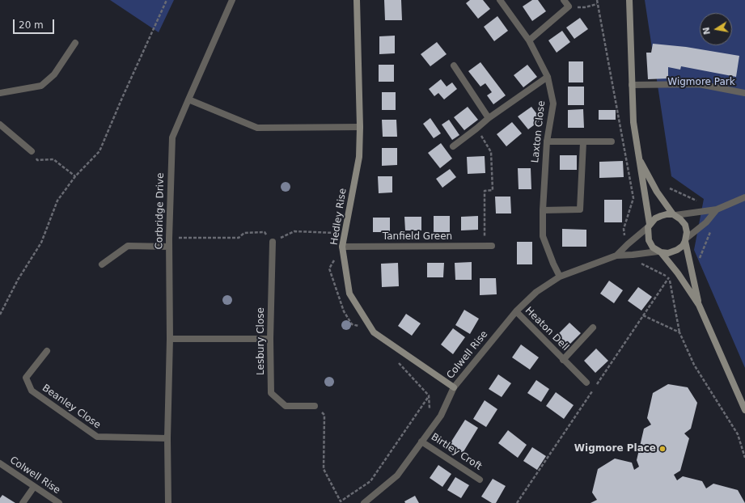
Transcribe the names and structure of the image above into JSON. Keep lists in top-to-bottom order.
{
  "streets": {
    "street": [
      "Laxton Close",
      "Corbridge Drive",
      "Hedley Rise",
      "Tanfield Green",
      "Heaton Dell",
      "Lesbury Close",
      "Colwell Rise",
      "Beanley Close",
      "Birtley Croft"
    ]
  },
  "crossings": [
    ["Laxton Close", "Colwell Rise"],
    ["Corbridge Drive", "Beanley Close"],
    ["Hedley Rise", "Tanfield Green"],
    ["Hedley Rise", "Colwell Rise"],
    ["Heaton Dell", "Colwell Rise"],
    ["Colwell Rise", "Birtley Croft"]
  ],
  "parks": ["Wigmore Park"],
  "places": ["Wigmore Place"],
  "scale_bar": "20 m",
  "north": "left"
}
